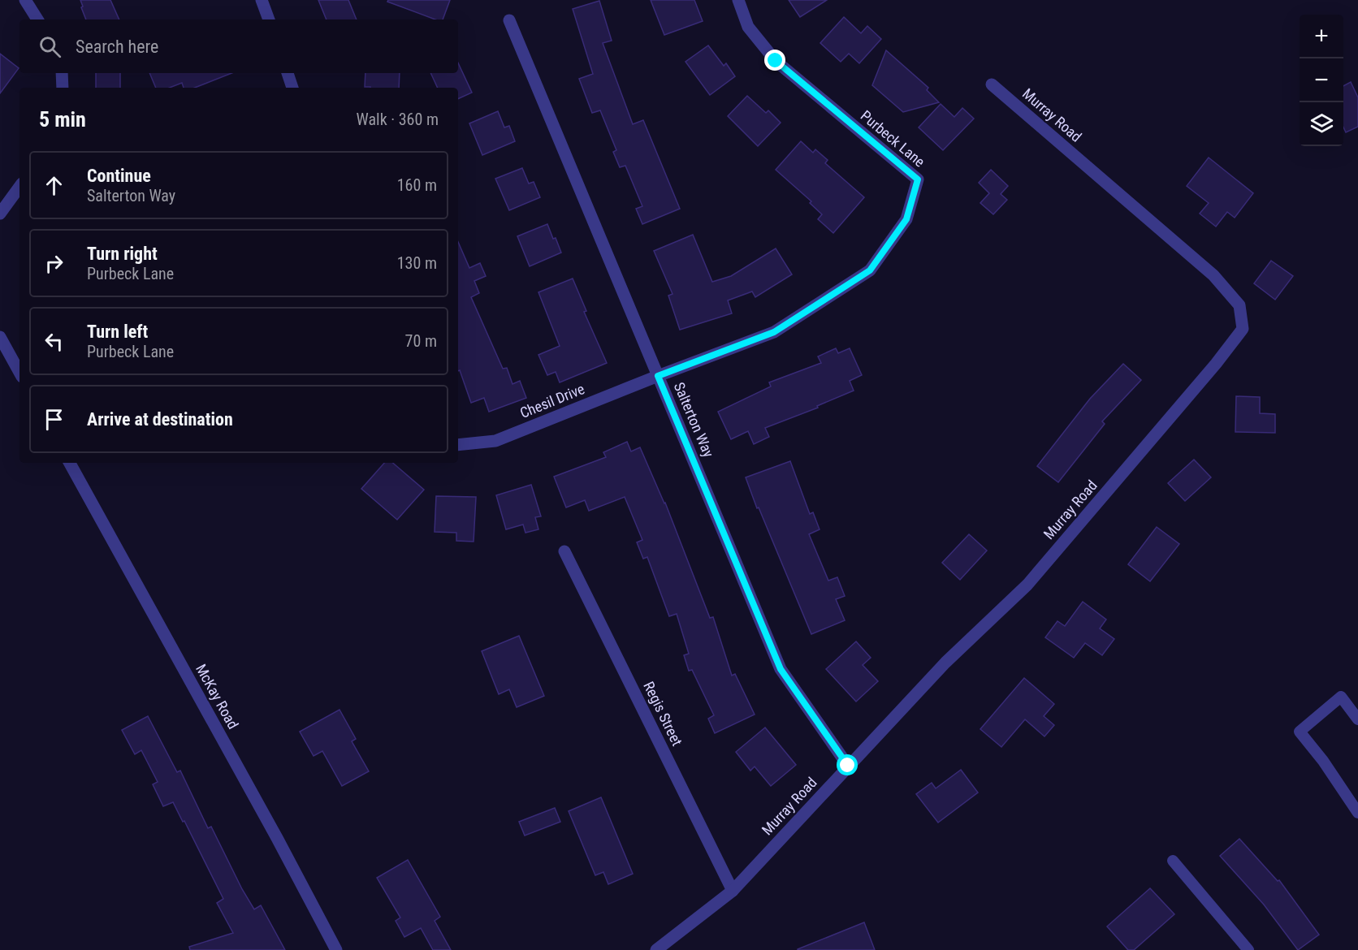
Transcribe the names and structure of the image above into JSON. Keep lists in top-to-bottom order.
{
  "streets": {
    "street": [
      "Murray Road",
      "Purbeck Lane",
      "Chesil Drive",
      "Salterton Way",
      "McKay Road",
      "Regis Street"
    ]
  },
  "crossings": [
    ["Murray Road", "Salterton Way"],
    ["Murray Road", "Regis Street"],
    ["Purbeck Lane", "Chesil Drive"],
    ["Purbeck Lane", "Salterton Way"],
    ["Chesil Drive", "Salterton Way"]
  ],
  "page": {
    "map_buttons": ["+", "−"],
    "search": "Search here",
    "heading": ["5 min", "Walk · 360 m"],
    "list": [
      ["Continue", "Salterton Way", "160 m"],
      ["Turn right", "Purbeck Lane", "130 m"],
      ["Turn left", "Purbeck Lane", "70 m"],
      "Arrive at destination"
    ]
  }
}
